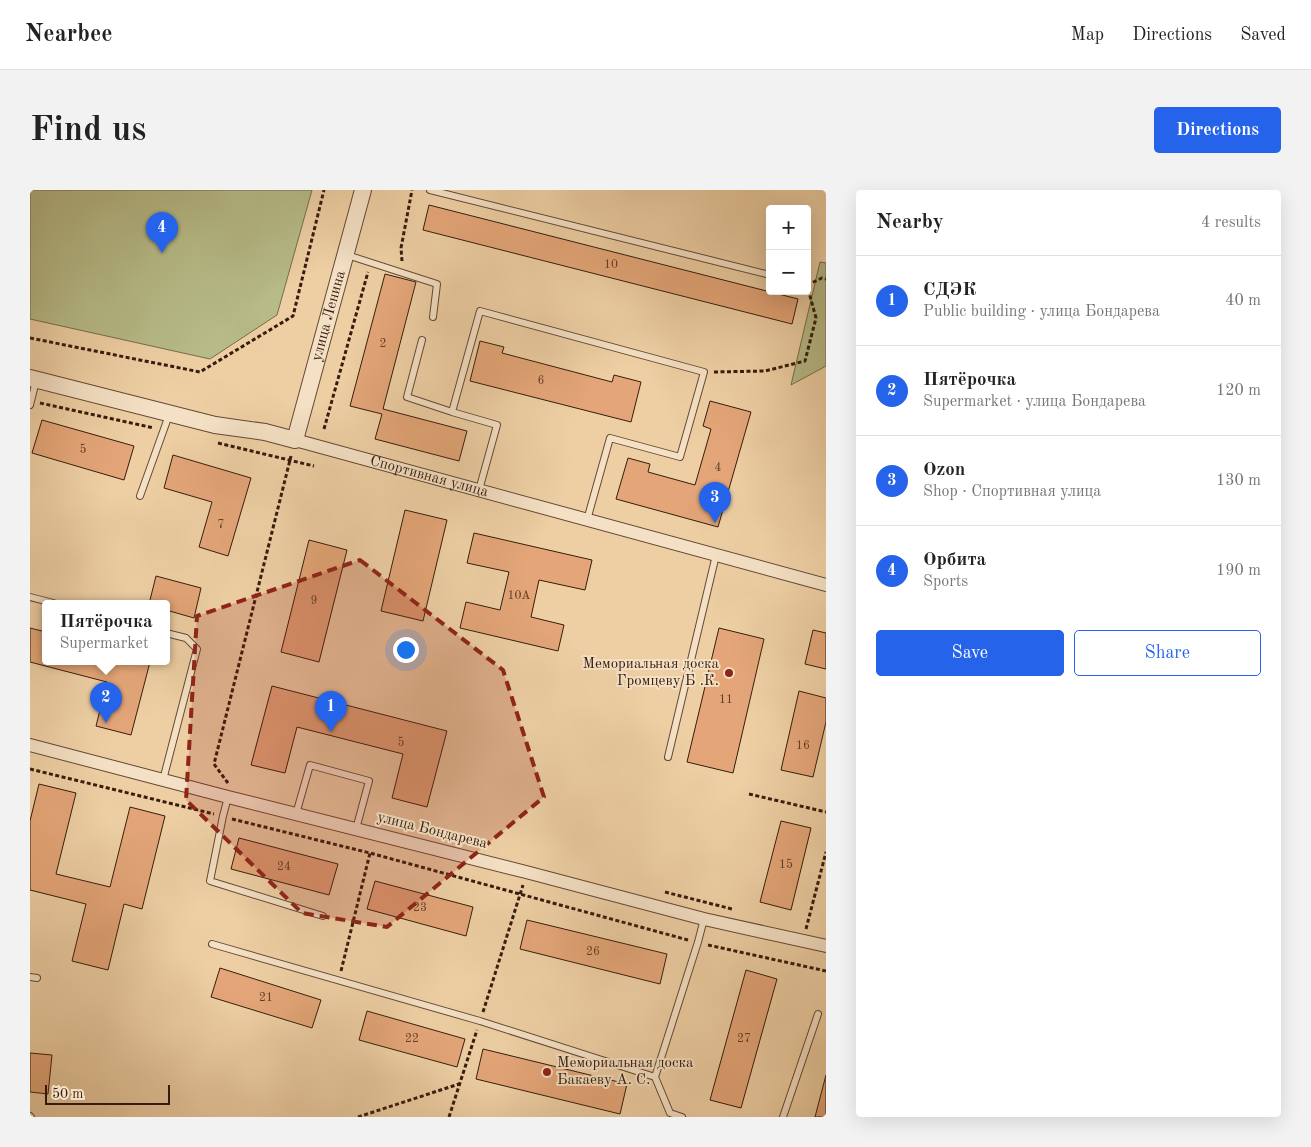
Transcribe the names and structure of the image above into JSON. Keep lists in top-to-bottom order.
{
  "streets": {
    "street": ["улица Ленина", "Спортивная улица", "улица Бондарева"]
  },
  "crossings": [
    ["улица Ленина", "Спортивная улица"]
  ],
  "places": ["Мемориальная доска Громцеву Б .К.", "Мемориальная доска Бакаеву А. С."],
  "house_numbers": [
    "10",
    "2",
    "6",
    "5",
    "4",
    "7",
    "10А",
    "9",
    "11",
    "5",
    "16",
    "15",
    "24",
    "23",
    "26",
    "21",
    "22",
    "27"
  ],
  "scale_bar": "50 m",
  "page": {
    "header": "Nearbee",
    "nav": ["Map", "Directions", "Saved"],
    "buttons": [
      "Directions",
      ["Save", "Share"]
    ],
    "title": "Find us",
    "heading": ["Nearby", "4 results"],
    "map_buttons": ["+", "−"],
    "pins": [
      "4",
      "3",
      "2",
      "1"
    ],
    "list": [
      {
        "mark": "1",
        "name": "СДЭК",
        "note": "Public building · улица Бондарева",
        "value": "40 m"
      },
      {
        "mark": "2",
        "name": "Пятёрочка",
        "note": "Supermarket · улица Бондарева",
        "value": "120 m"
      },
      {
        "mark": "3",
        "name": "Ozon",
        "note": "Shop · Спортивная улица",
        "value": "130 m"
      },
      {
        "mark": "4",
        "name": "Орбита",
        "note": "Sports",
        "value": "190 m"
      }
    ],
    "popup": ["Пятёрочка", "Supermarket"],
    "scale": "50 m"
  }
}
